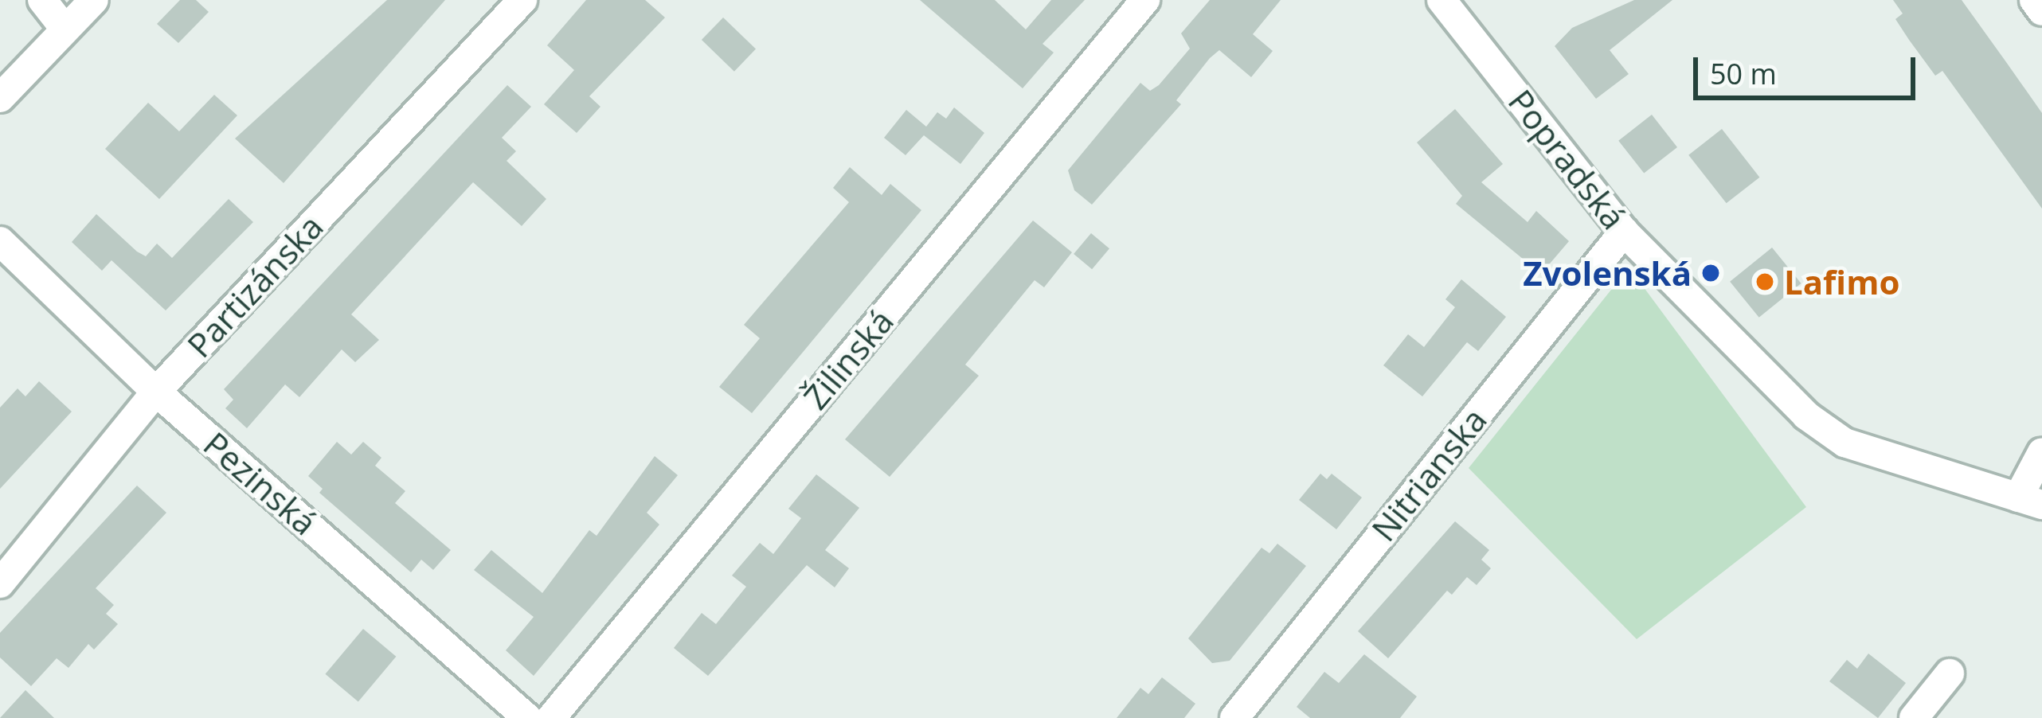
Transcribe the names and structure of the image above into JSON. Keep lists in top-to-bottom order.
{
  "streets": {
    "street": [
      "Popradská",
      "Partizánska",
      "Žilinská",
      "Nitrianska",
      "Pezinská"
    ]
  },
  "crossings": [
    ["Popradská", "Nitrianska"],
    ["Partizánska", "Pezinská"]
  ],
  "places": ["Zvolenská", "Lafimo"],
  "scale_bar": "50 m"
}
